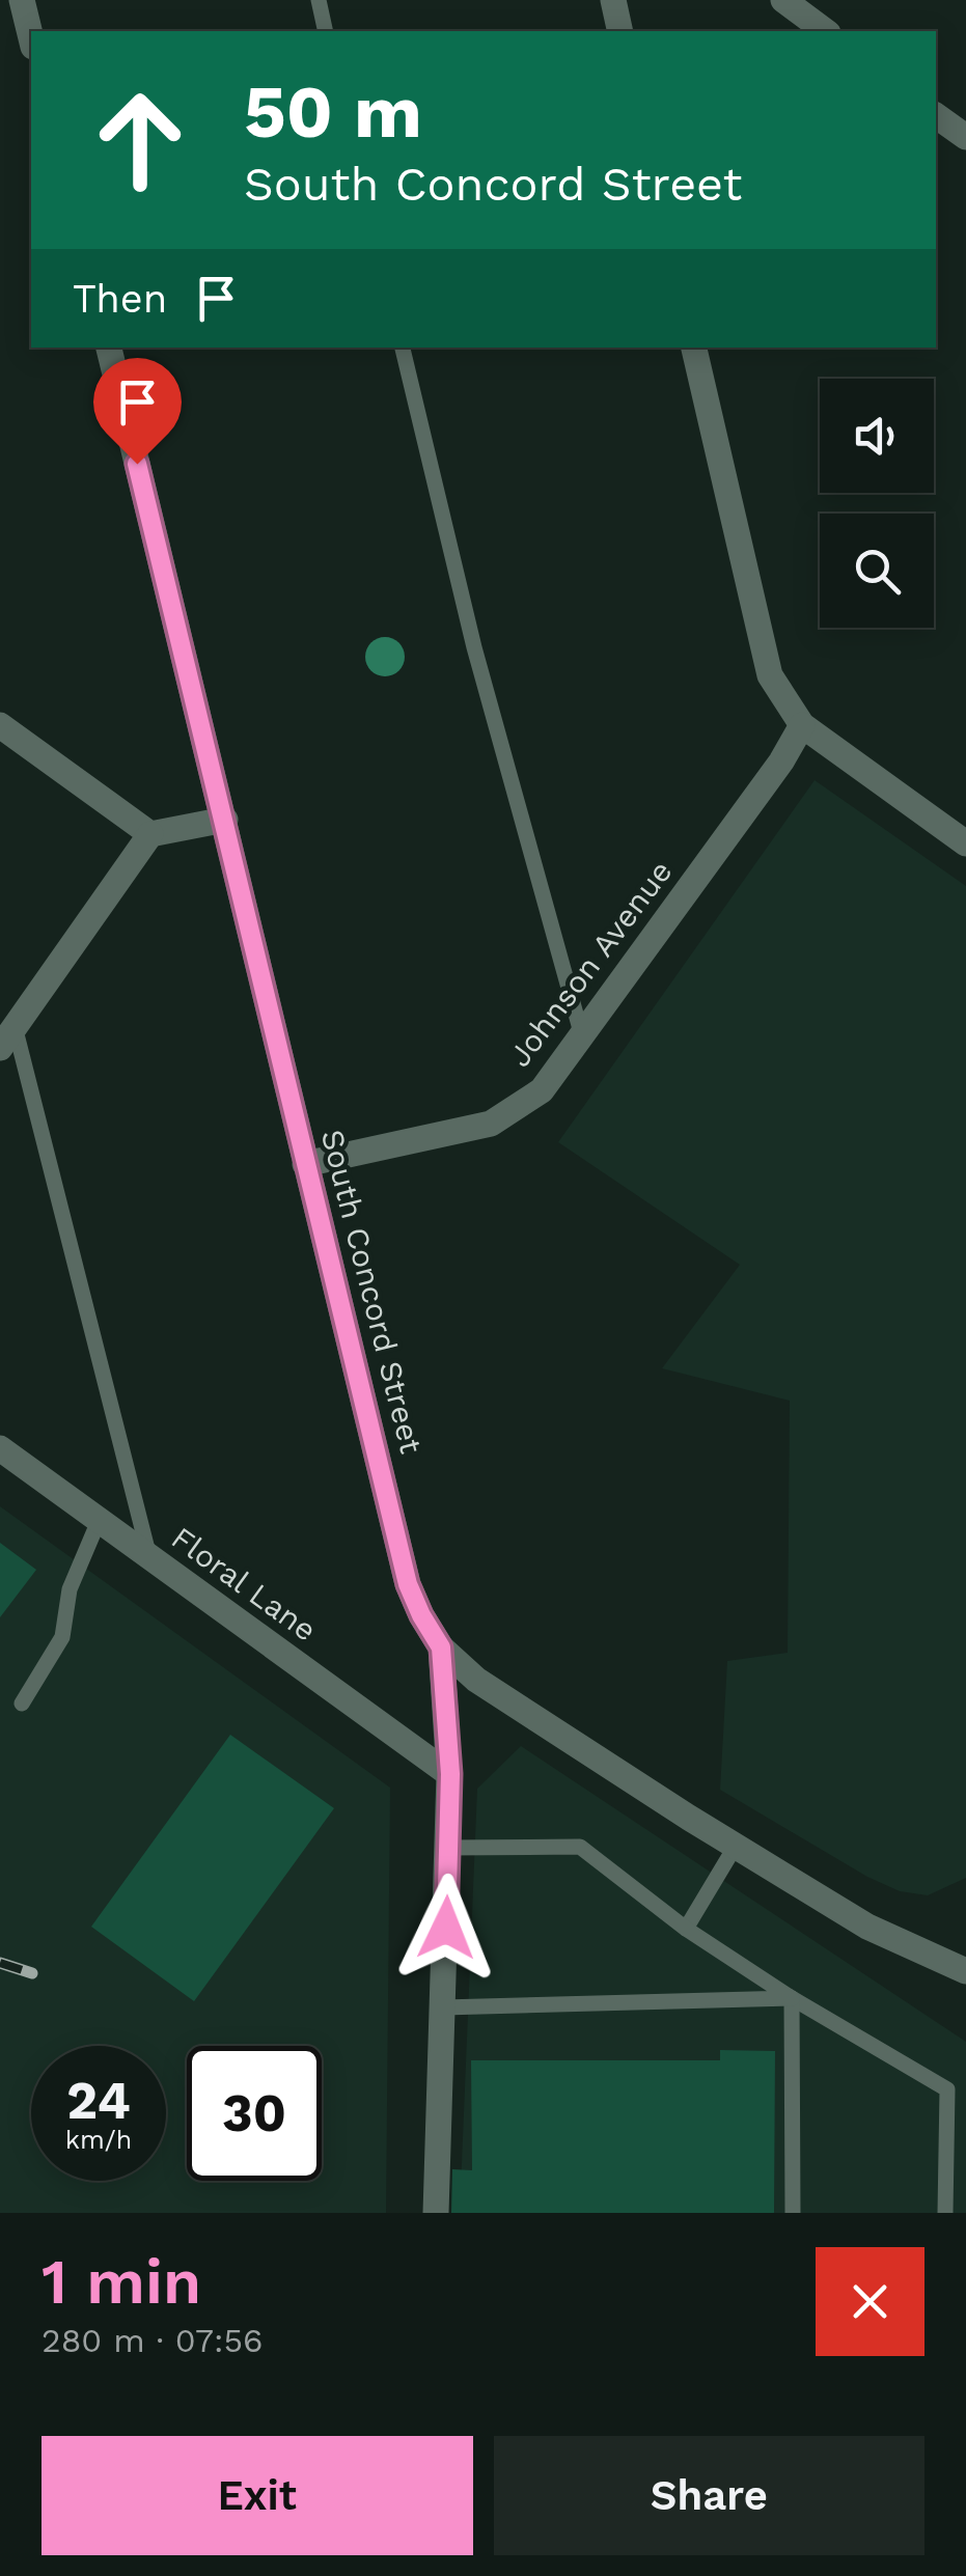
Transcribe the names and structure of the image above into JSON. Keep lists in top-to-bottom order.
{
  "streets": {
    "street": ["Johnson Avenue", "South Concord Street", "Floral Lane"]
  },
  "crossings": [
    ["Johnson Avenue", "South Concord Street"]
  ],
  "page": {
    "turn": ["50 m", "South Concord Street"],
    "then": "Then",
    "speed": "24 km/h",
    "limit": "30",
    "heading": ["1 min", "280 m · 07:56"],
    "buttons": ["Exit", "Share"]
  }
}
